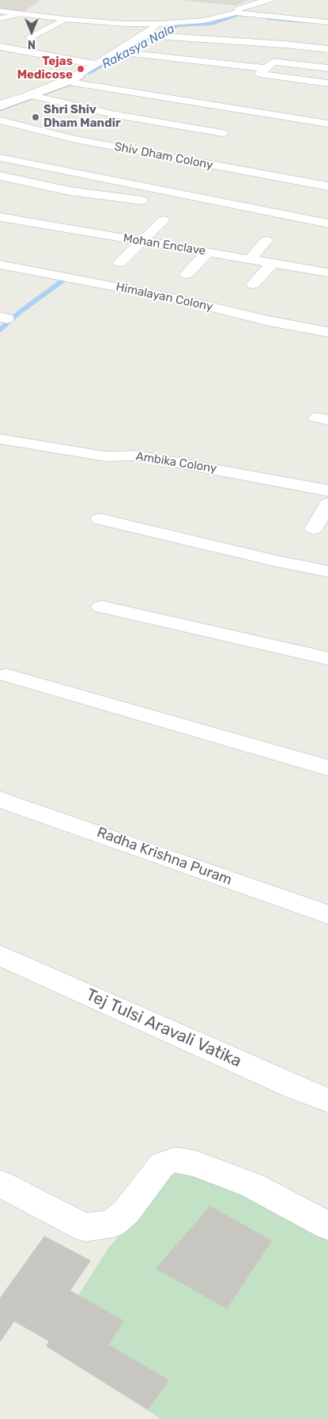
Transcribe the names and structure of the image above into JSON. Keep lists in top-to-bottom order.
{
  "streets": {
    "street": [
      "Shiv Dham Colony",
      "Mohan Enclave",
      "Himalayan Colony",
      "Ambika Colony",
      "Radha Krishna Puram",
      "Tej Tulsi Aravali Vatika"
    ]
  },
  "water": ["Rakasya Nala"],
  "places": ["Tejas Medicose", "Shri Shiv Dham Mandir"],
  "north": "bottom"
}
